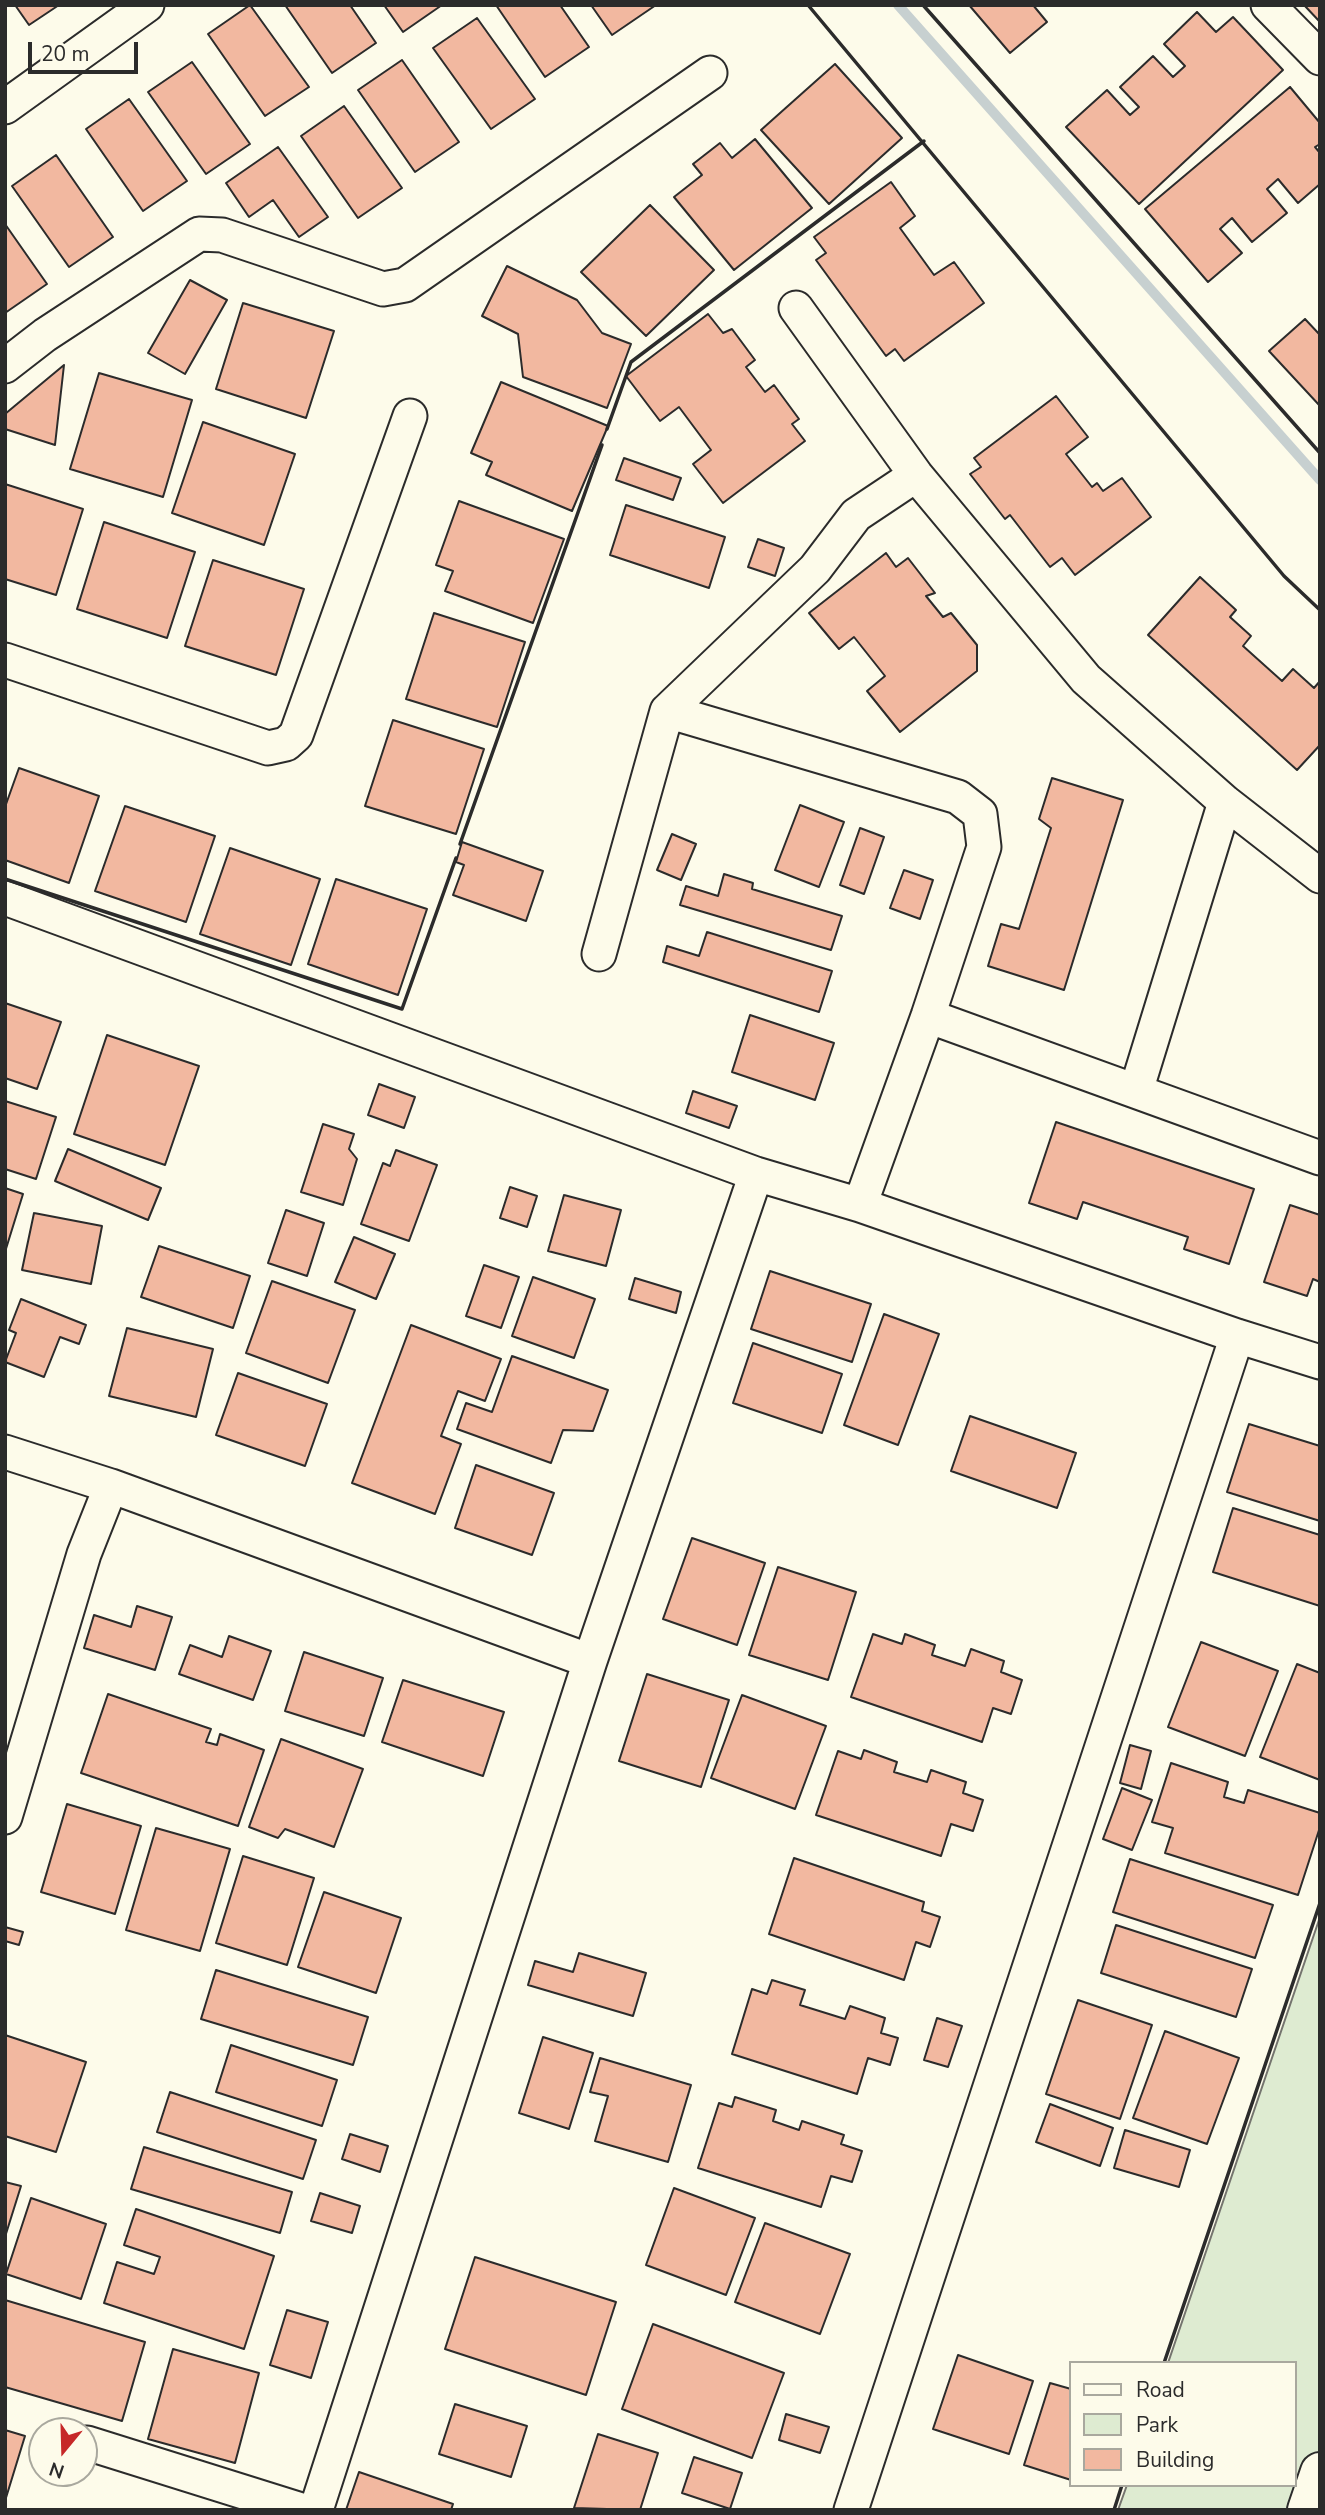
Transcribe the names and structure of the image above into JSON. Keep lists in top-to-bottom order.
{
  "legend": ["Road", "Park", "Building"],
  "scale_bar": "20 m",
  "north": "bottom"
}
